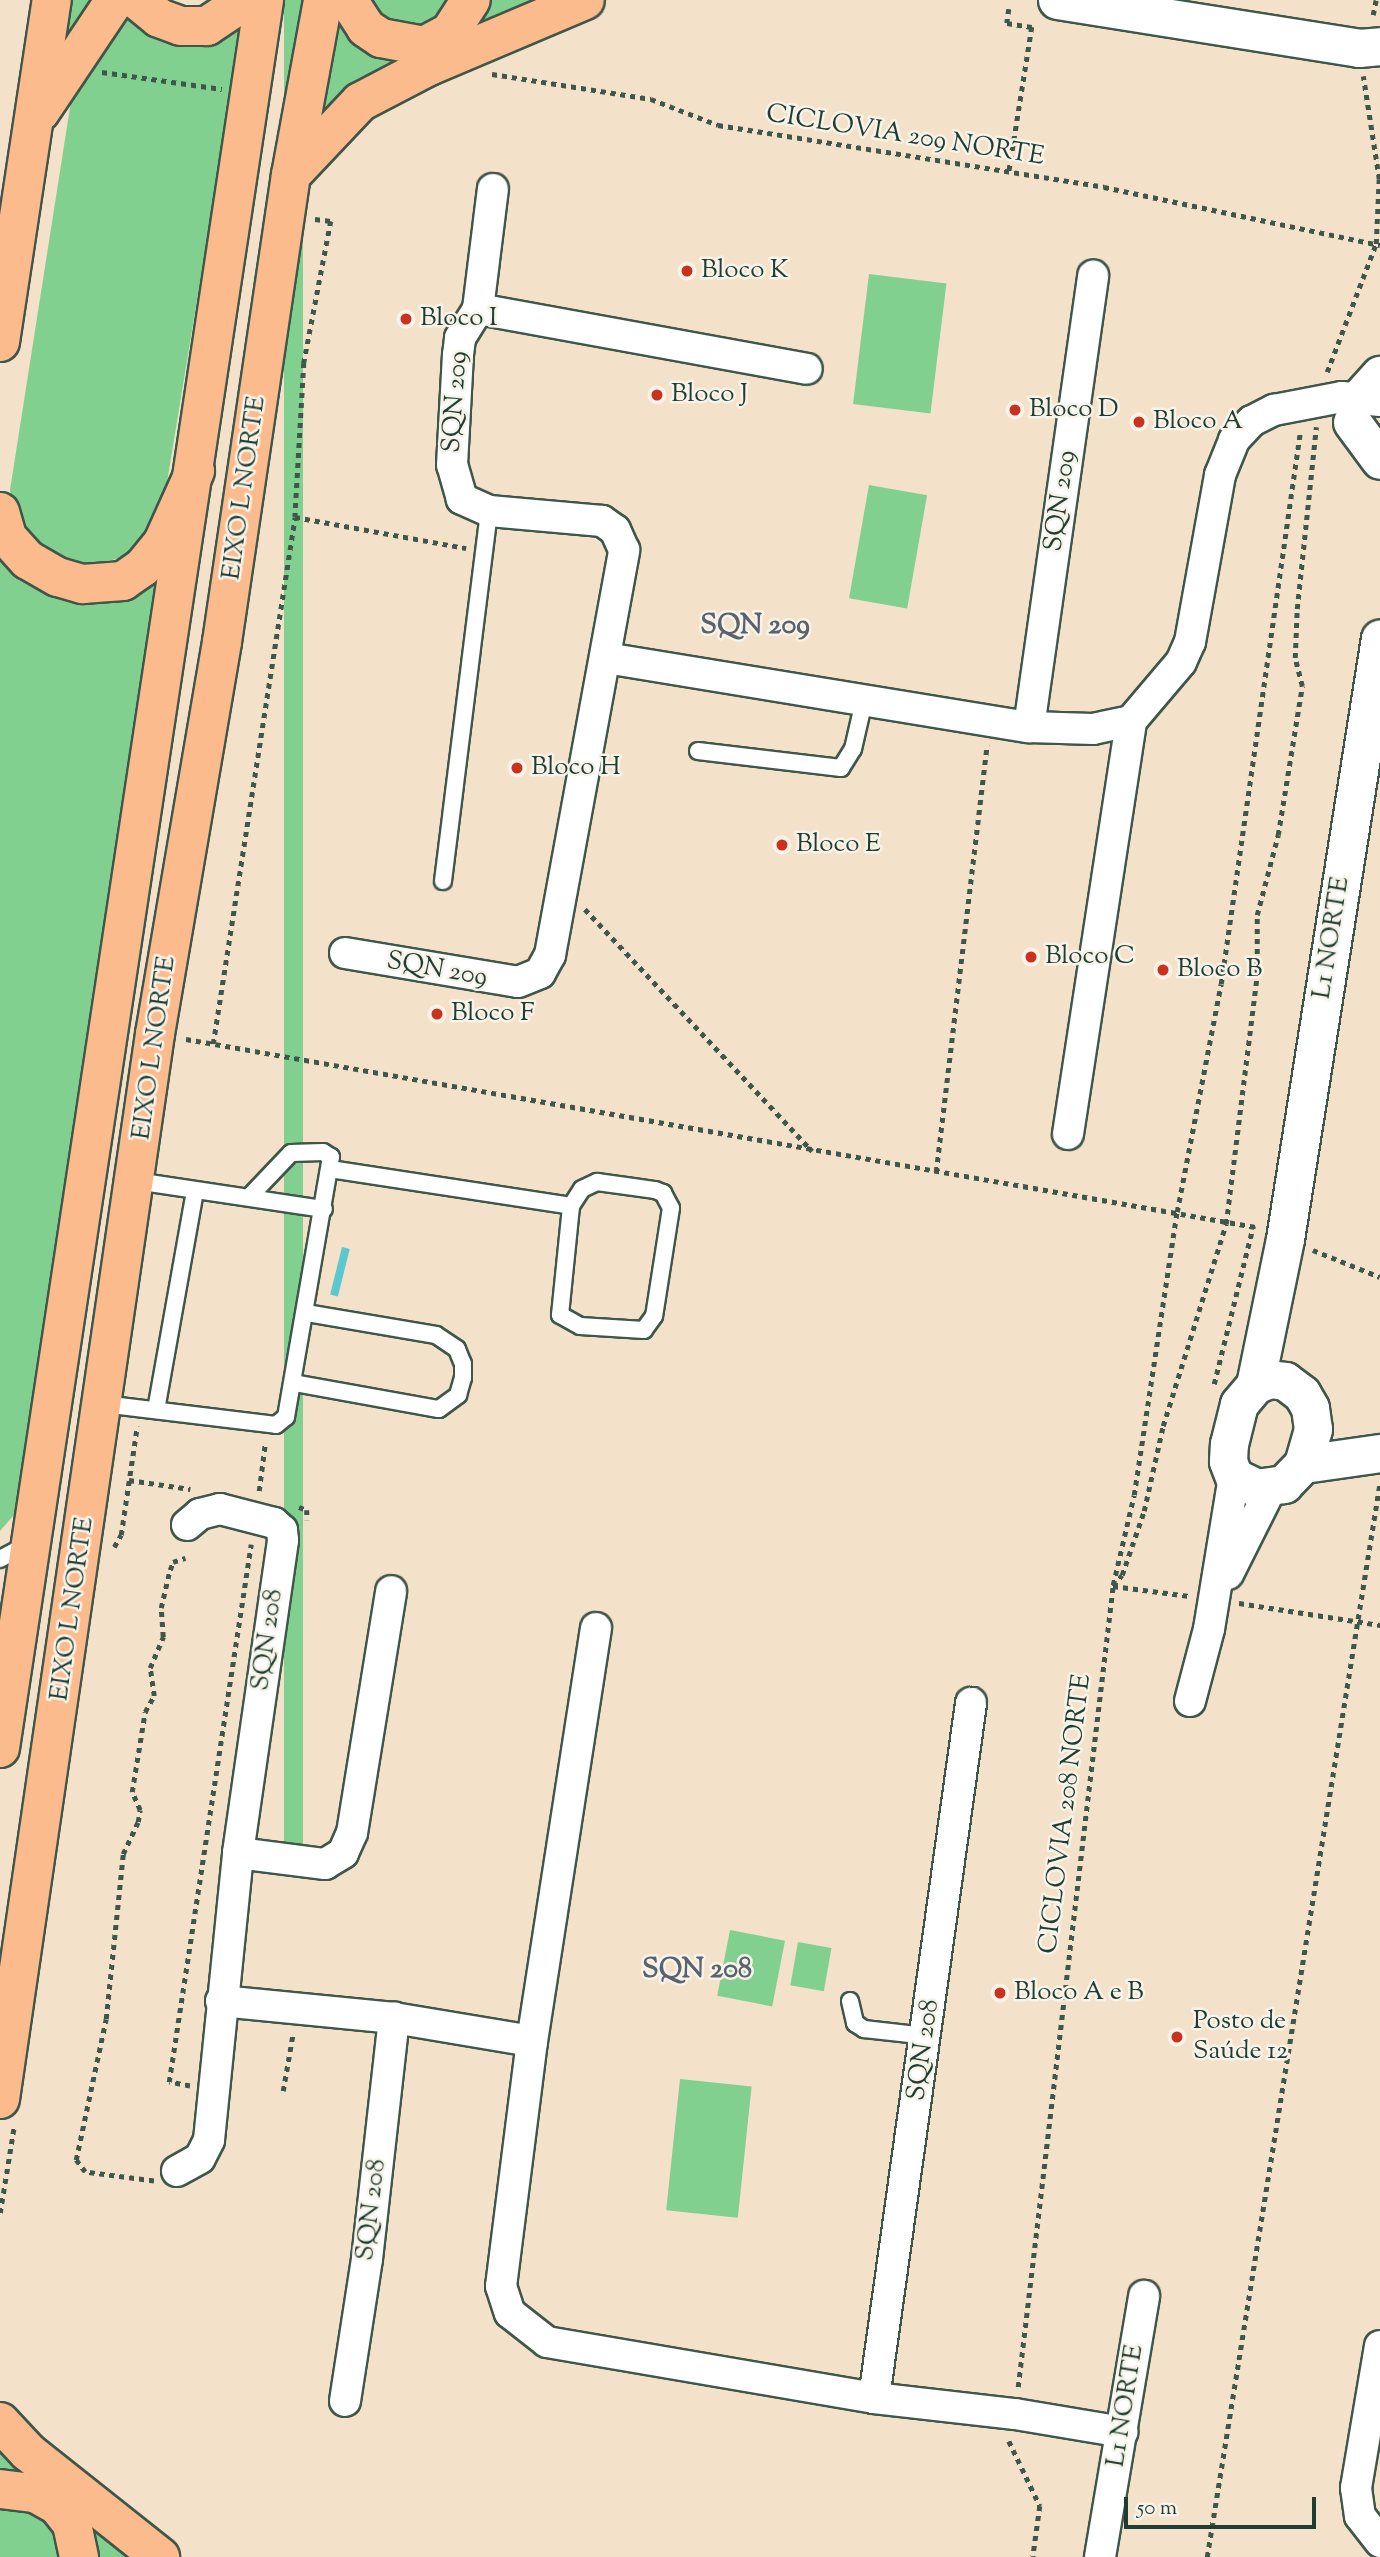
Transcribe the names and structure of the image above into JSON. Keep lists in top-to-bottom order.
{
  "streets": {
    "main road": ["EIXO L NORTE"],
    "street": ["SQN 209", "L1 NORTE", "SQN 208"],
    "path": ["CICLOVIA 209 NORTE", "CICLOVIA 208 NORTE"]
  },
  "districts": ["SQN 209", "SQN 208"],
  "places": [
    "Bloco K",
    "Bloco I",
    "Bloco J",
    "Bloco D",
    "Bloco A",
    "Bloco H",
    "Bloco E",
    "Bloco C",
    "Bloco B",
    "Bloco F",
    "Bloco A e B",
    "Posto de Saúde 12"
  ],
  "scale_bar": "50 m"
}
